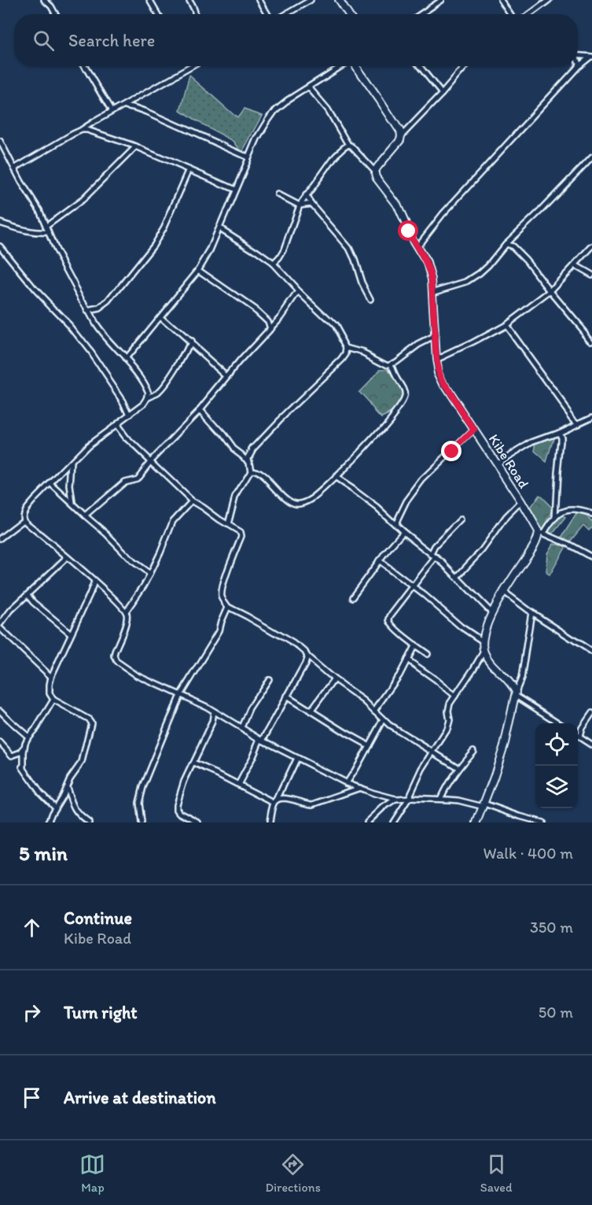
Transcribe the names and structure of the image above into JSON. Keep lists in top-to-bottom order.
{
  "streets": {
    "street": ["Kibe Road"]
  },
  "page": {
    "search": "Search here",
    "heading": ["5 min", "Walk · 400 m"],
    "list": [
      ["Continue", "Kibe Road", "350 m"],
      ["Turn right", "50 m"],
      "Arrive at destination"
    ],
    "nav": ["Map", "Directions", "Saved"]
  }
}
